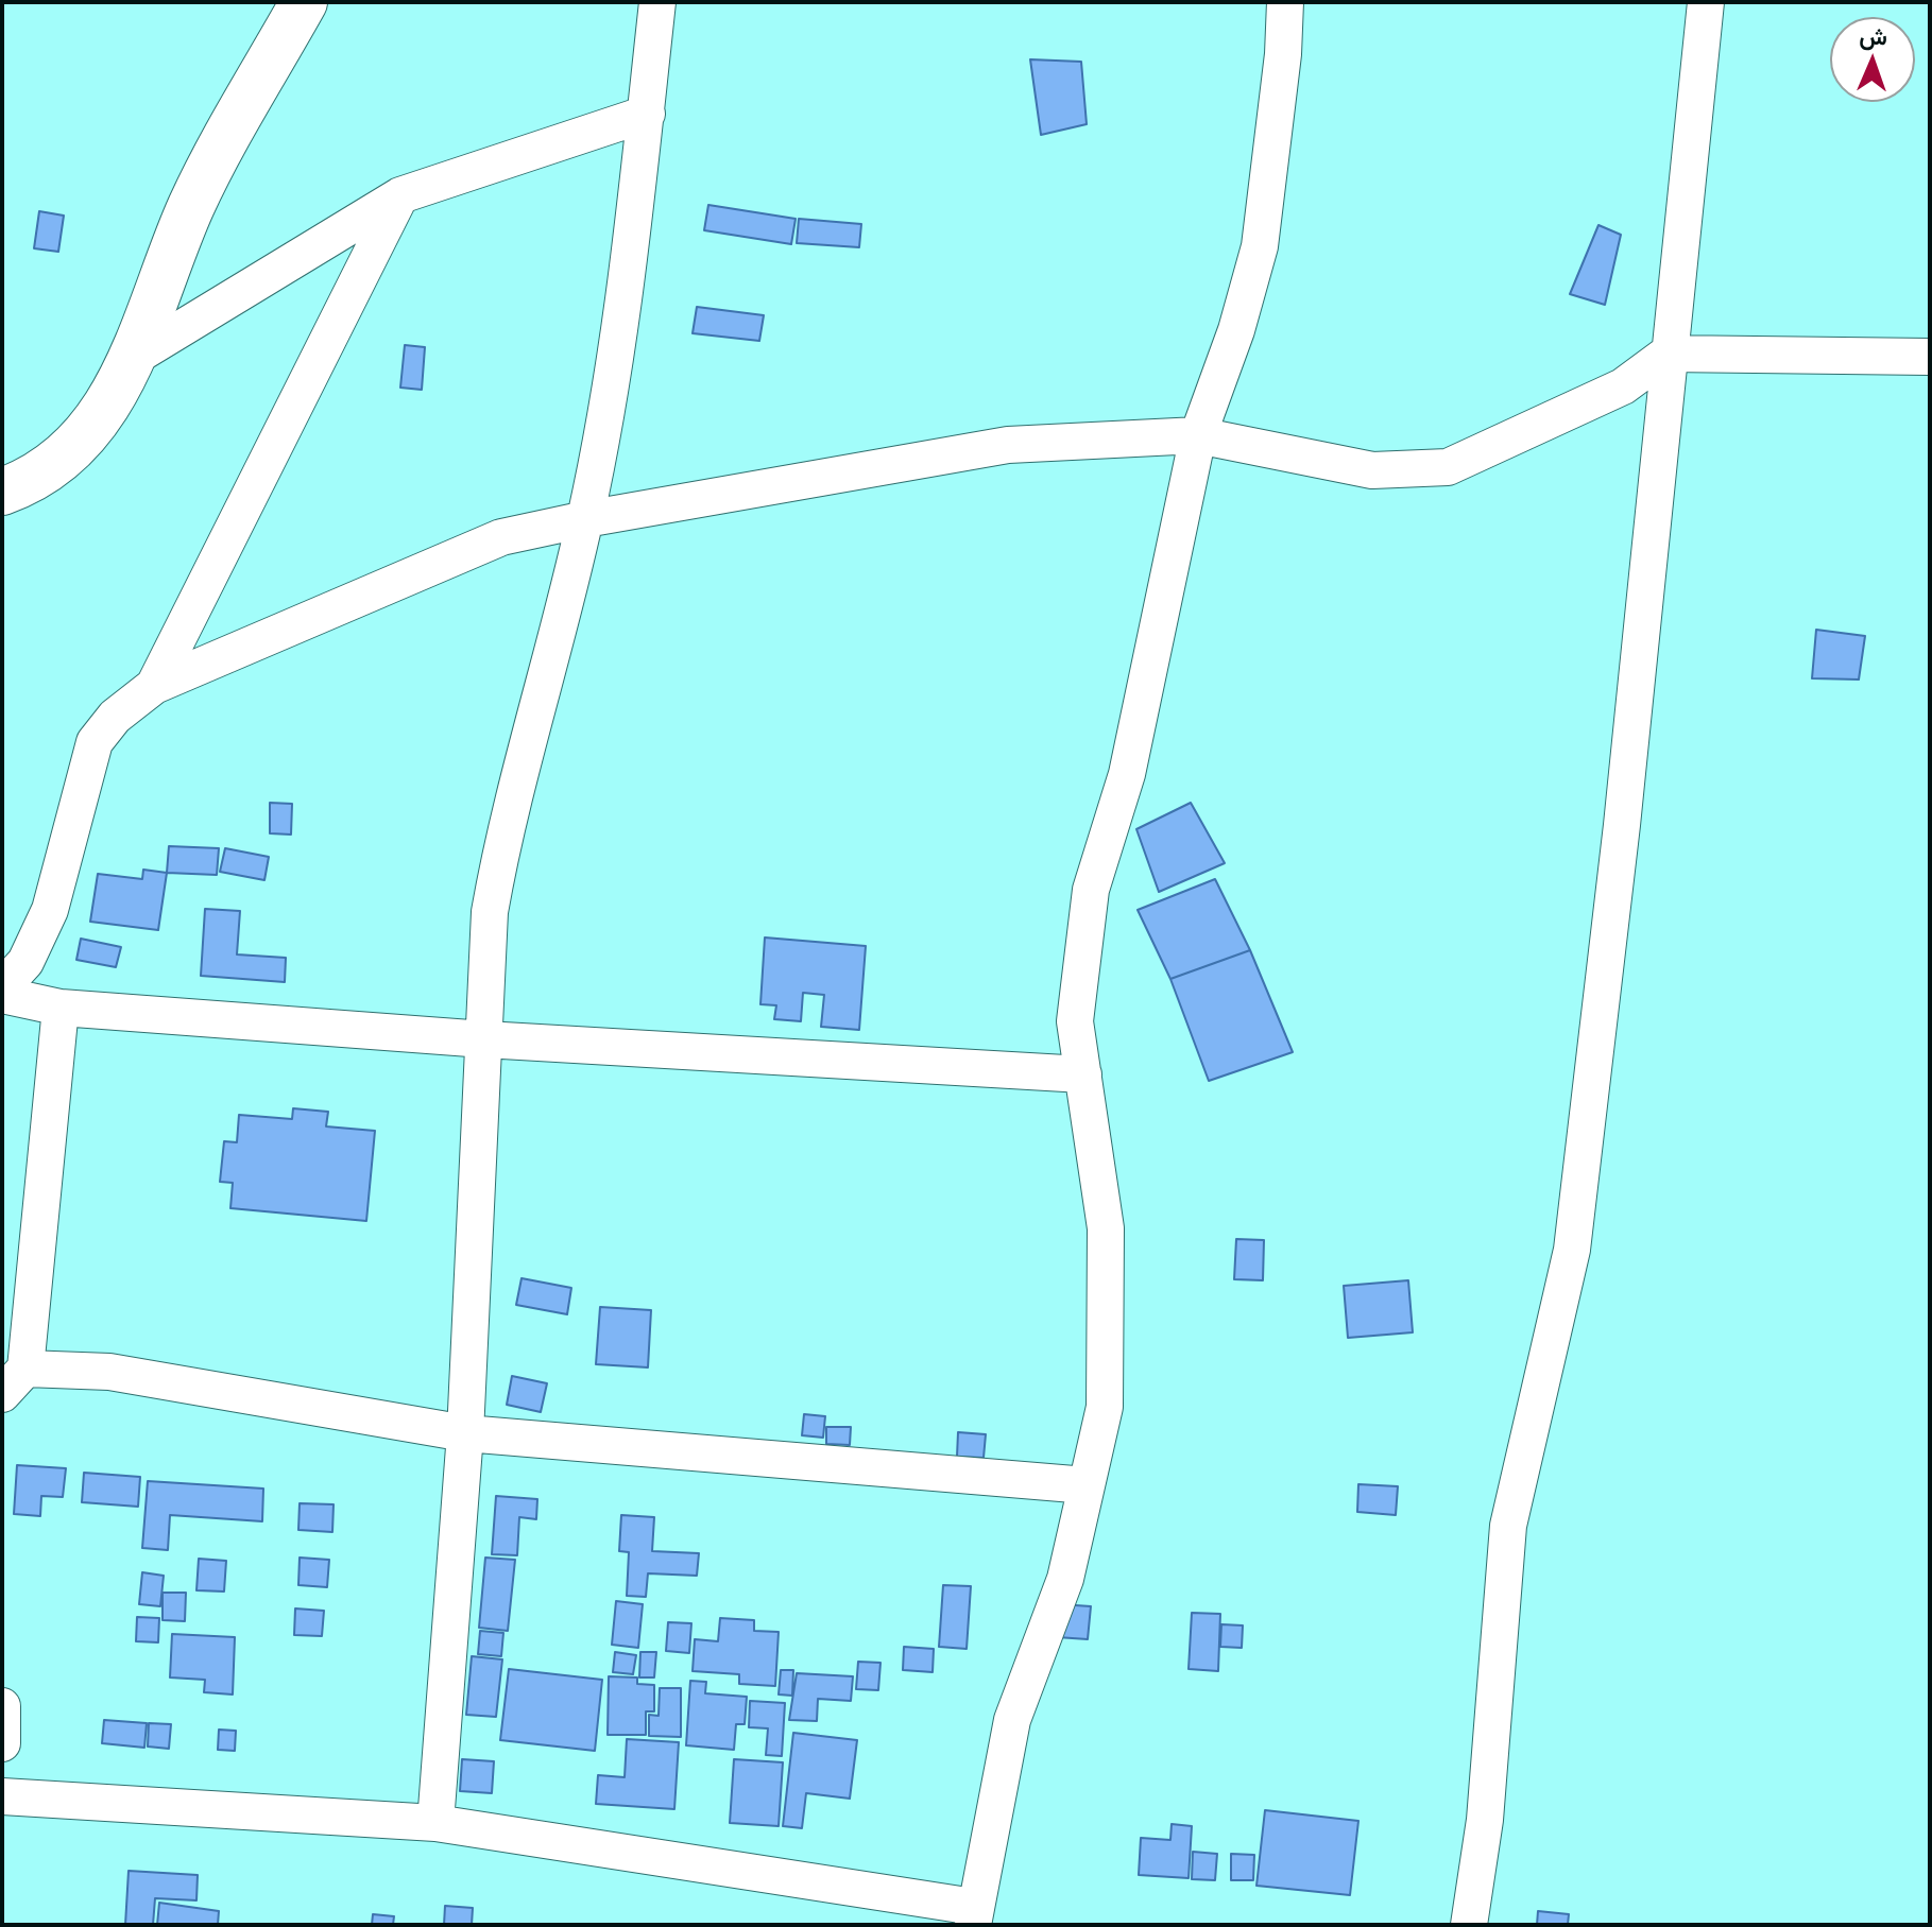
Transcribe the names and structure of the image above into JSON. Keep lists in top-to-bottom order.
{
  "north": "top"
}
